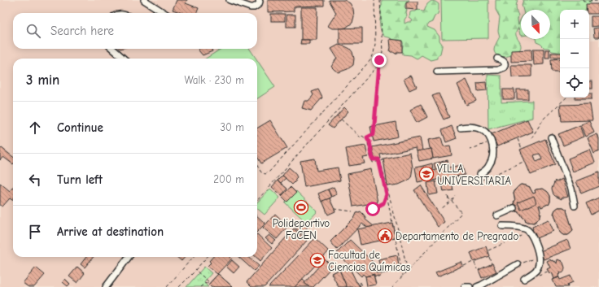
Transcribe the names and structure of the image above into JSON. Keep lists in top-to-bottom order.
{
  "places": {
    "school or university": ["VILLA UNIVERSITARIA", "Facultad de Ciencias Químicas"],
    "sports": ["Polideportivo FaCEN"],
    "public building": ["Departamento de Pregrado"]
  },
  "north": "bottom right",
  "page": {
    "map_buttons": ["+", "−"],
    "search": "Search here",
    "heading": ["3 min", "Walk · 230 m"],
    "list": [
      ["Continue", "30 m"],
      ["Turn left", "200 m"],
      "Arrive at destination"
    ]
  }
}
